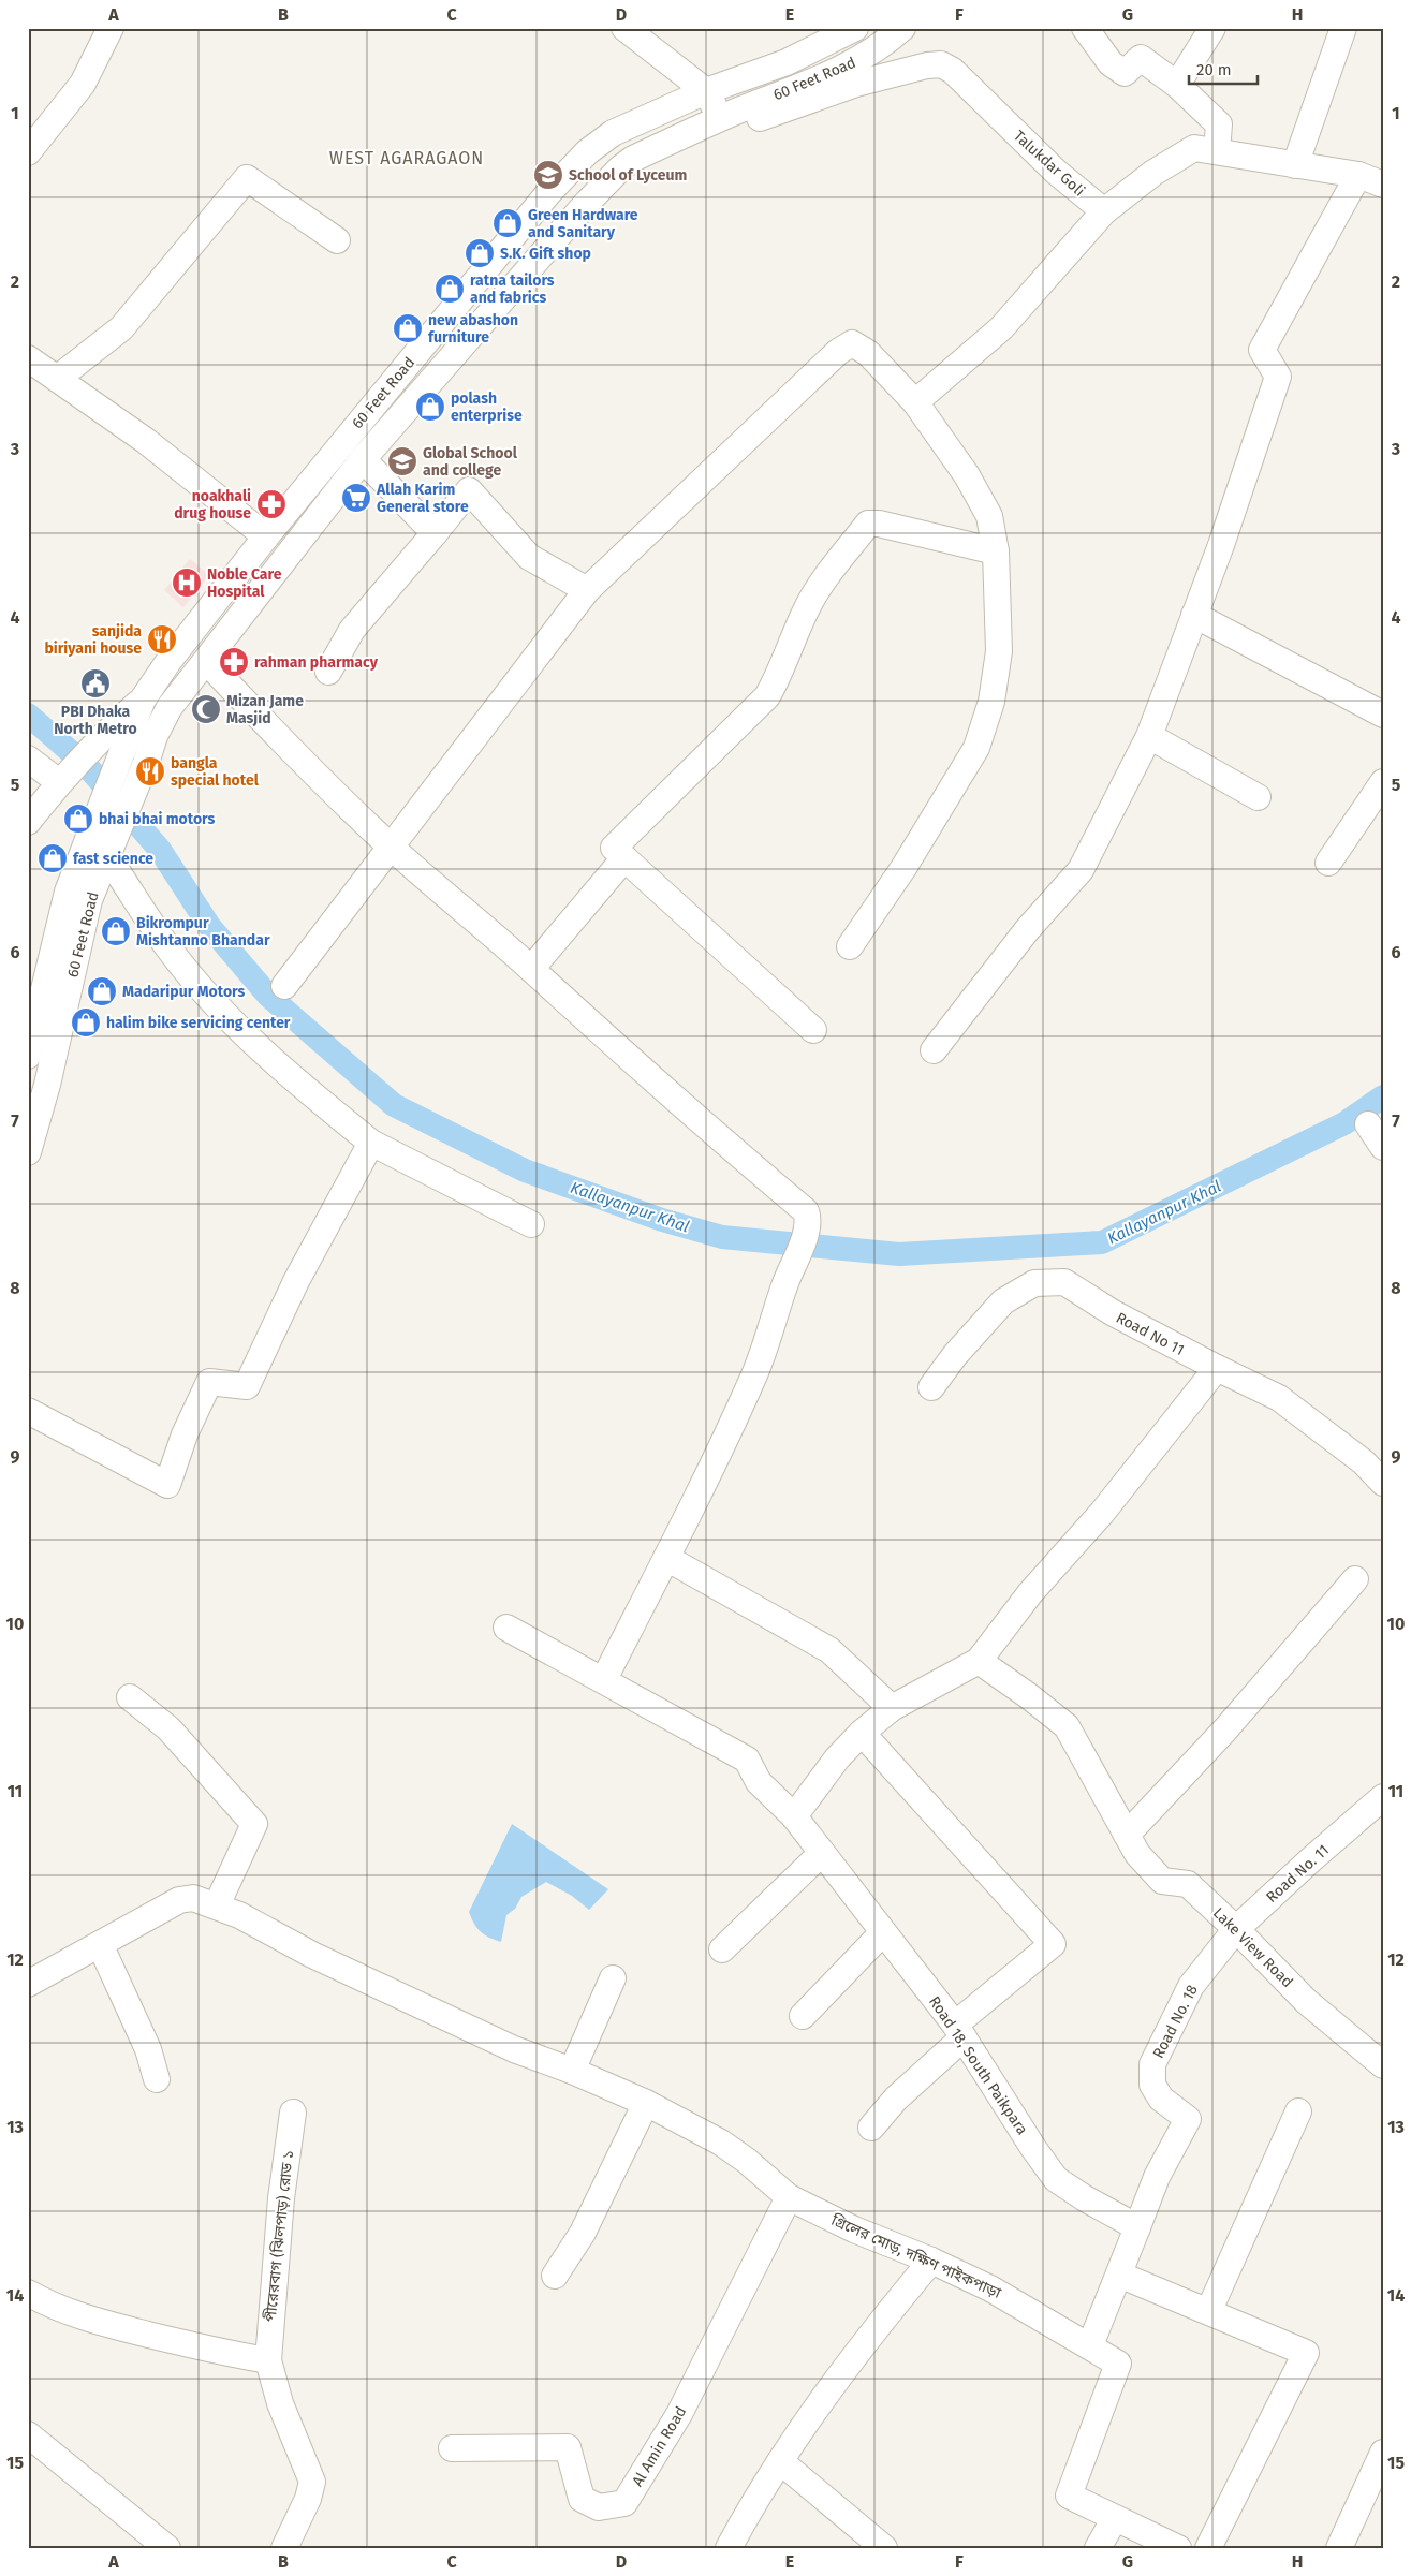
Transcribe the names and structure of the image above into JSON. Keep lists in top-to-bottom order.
{
  "streets": {
    "street": [
      "60 Feet Road",
      "Talukdar Goli",
      "Road No 11",
      "Road No. 11",
      "Lake View Road",
      "Road No. 18",
      "Road 18, South Paikpara",
      "পীরেরবাগ (ঝিলপাড়) রোড ১",
      "গ্রিলের মোড়, দক্ষিণ পাইকপাড়া",
      "Al Amin Road"
    ]
  },
  "crossings": [
    ["60 Feet Road", "Talukdar Goli"],
    ["Road No. 11", "Lake View Road"],
    ["Road No. 11", "Road No. 18"],
    ["Lake View Road", "Road No. 18"],
    ["Road No. 18", "Road 18, South Paikpara"],
    ["গ্রিলের মোড়, দক্ষিণ পাইকপাড়া", "Al Amin Road"]
  ],
  "districts": ["WEST AGARAGAON"],
  "water": ["Kallayanpur Khal"],
  "places": {
    "school or university": ["School of Lyceum", "Global School and college"],
    "shop": [
      "Green Hardware and Sanitary",
      "S.K. Gift shop",
      "ratna tailors and fabrics",
      "new abashon furniture",
      "polash enterprise",
      "bhai bhai motors",
      "fast science",
      "Bikrompur Mishtanno Bhandar",
      "Madaripur Motors",
      "halim bike servicing center"
    ],
    "supermarket": ["Allah Karim General store"],
    "pharmacy": ["noakhali drug house", "rahman pharmacy"],
    "hospital": ["Noble Care Hospital"],
    "restaurant": ["sanjida biriyani house", "bangla special hotel"],
    "public building": ["PBI Dhaka North Metro"],
    "mosque": ["Mizan Jame Masjid"]
  },
  "scale_bar": "20 m",
  "grid": {
    "columns": [
      "A",
      "B",
      "C",
      "D",
      "E",
      "F",
      "G",
      "H"
    ],
    "rows": [
      "1",
      "2",
      "3",
      "4",
      "5",
      "6",
      "7",
      "8",
      "9",
      "10",
      "11",
      "12",
      "13",
      "14",
      "15"
    ]
  }
}
